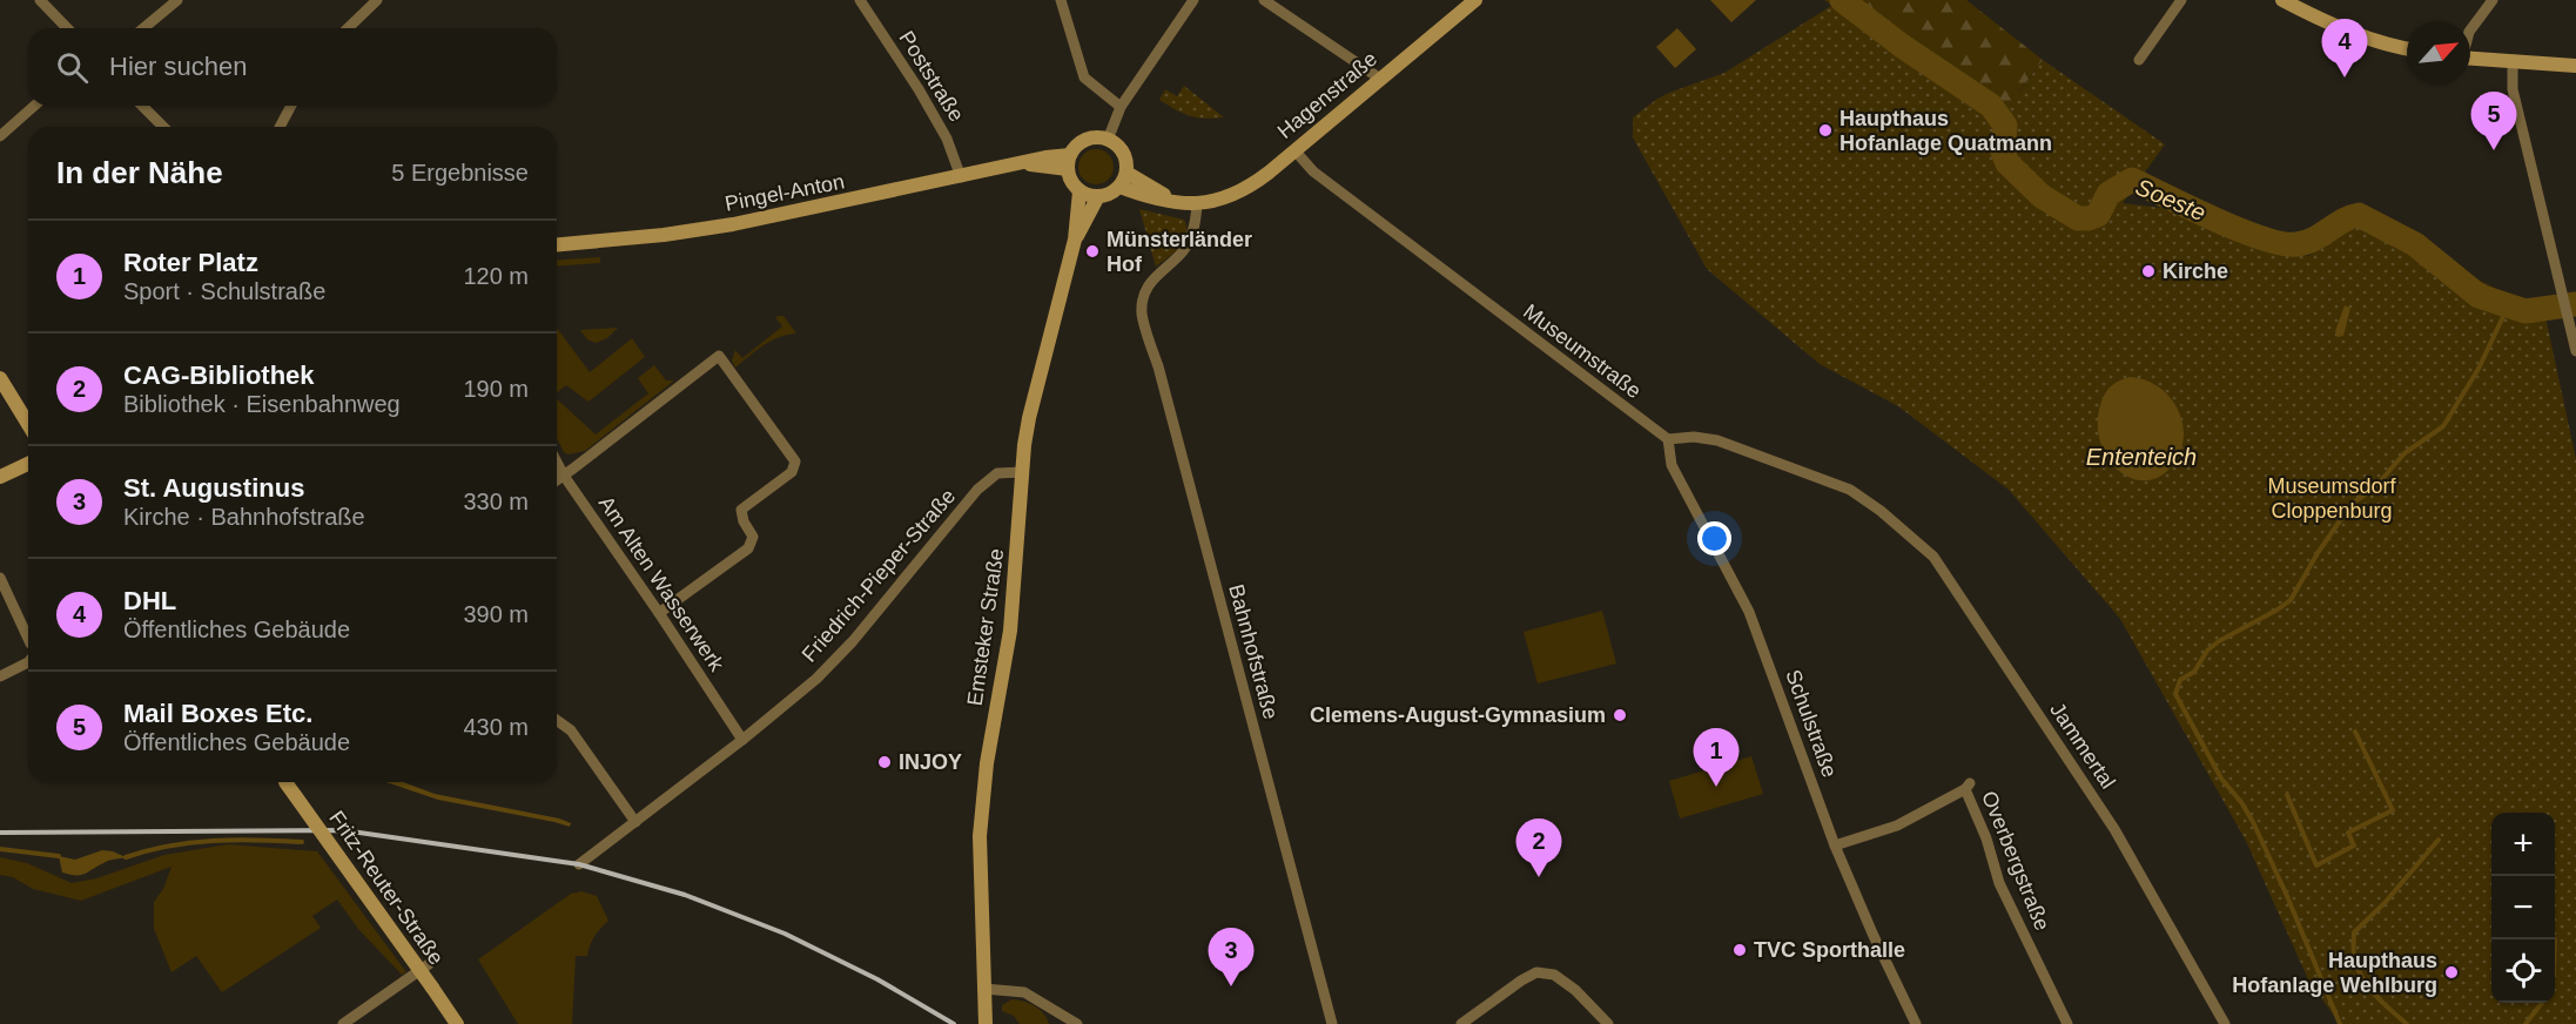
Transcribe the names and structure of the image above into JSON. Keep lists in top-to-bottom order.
{
  "streets": {
    "street": [
      "Poststraße",
      "Hagenstraße",
      "Pingel-Anton",
      "Museumstraße",
      "Friedrich-Pieper-Straße",
      "Am Alten Wasserwerk",
      "Emsteker Straße",
      "Bahnhofstraße",
      "Schulstraße",
      "Jammertal",
      "Overbergstraße",
      "Fritz-Reuter-Straße"
    ]
  },
  "crossings": [
    ["Poststraße", "Pingel-Anton"],
    ["Hagenstraße", "Pingel-Anton"],
    ["Hagenstraße", "Museumstraße"],
    ["Hagenstraße", "Emsteker Straße"],
    ["Hagenstraße", "Bahnhofstraße"],
    ["Pingel-Anton", "Emsteker Straße"],
    ["Museumstraße", "Schulstraße"],
    ["Museumstraße", "Jammertal"],
    ["Friedrich-Pieper-Straße", "Am Alten Wasserwerk"],
    ["Friedrich-Pieper-Straße", "Emsteker Straße"],
    ["Schulstraße", "Jammertal"],
    ["Schulstraße", "Overbergstraße"]
  ],
  "water": ["Soeste", "Ententeich"],
  "parks": ["Museumsdorf Cloppenburg"],
  "places": [
    "Haupthaus Hofanlage Quatmann",
    "Münsterländer Hof",
    "Kirche",
    "Clemens-August-Gymnasium",
    "INJOY",
    "TVC Sporthalle",
    "Haupthaus Hofanlage Wehlburg"
  ],
  "north": "top right",
  "page": {
    "pins": [
      "4",
      "5",
      "1",
      "2",
      "3"
    ],
    "search": "Hier suchen",
    "heading": ["In der Nähe", "5 Ergebnisse"],
    "list": [
      {
        "mark": "1",
        "name": "Roter Platz",
        "note": "Sport · Schulstraße",
        "value": "120 m"
      },
      {
        "mark": "2",
        "name": "CAG-Bibliothek",
        "note": "Bibliothek · Eisenbahnweg",
        "value": "190 m"
      },
      {
        "mark": "3",
        "name": "St. Augustinus",
        "note": "Kirche · Bahnhofstraße",
        "value": "330 m"
      },
      {
        "mark": "4",
        "name": "DHL",
        "note": "Öffentliches Gebäude",
        "value": "390 m"
      },
      {
        "mark": "5",
        "name": "Mail Boxes Etc.",
        "note": "Öffentliches Gebäude",
        "value": "430 m"
      }
    ],
    "map_buttons": ["+", "−"]
  }
}
